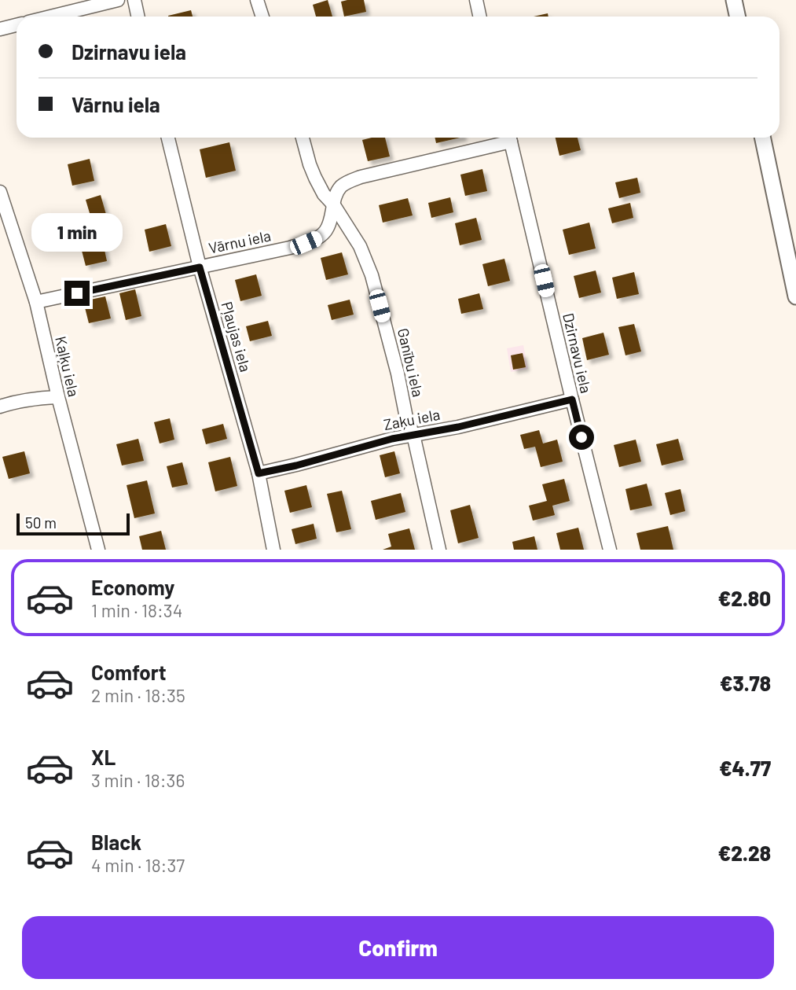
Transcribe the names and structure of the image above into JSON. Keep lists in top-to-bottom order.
{
  "streets": {
    "street": [
      "Vārnu iela",
      "Pļaujas iela",
      "Dzirnavu iela",
      "Ganību iela",
      "Kaļķu iela",
      "Zaķu iela"
    ]
  },
  "crossings": [
    ["Vārnu iela", "Pļaujas iela"],
    ["Vārnu iela", "Ganību iela"],
    ["Vārnu iela", "Kaļķu iela"],
    ["Pļaujas iela", "Zaķu iela"],
    ["Dzirnavu iela", "Zaķu iela"],
    ["Ganību iela", "Zaķu iela"]
  ],
  "scale_bar": "50 m",
  "page": {
    "banner": ["Dzirnavu iela", "Vārnu iela"],
    "bubble": "1 min",
    "scale": "50 m",
    "list": [
      {
        "name": "Economy",
        "note": "1 min · 18:34",
        "value": "€2.80"
      },
      {
        "name": "Comfort",
        "note": "2 min · 18:35",
        "value": "€3.78"
      },
      {
        "name": "XL",
        "note": "3 min · 18:36",
        "value": "€4.77"
      },
      {
        "name": "Black",
        "note": "4 min · 18:37",
        "value": "€2.28"
      }
    ],
    "buttons": "Confirm"
  }
}
